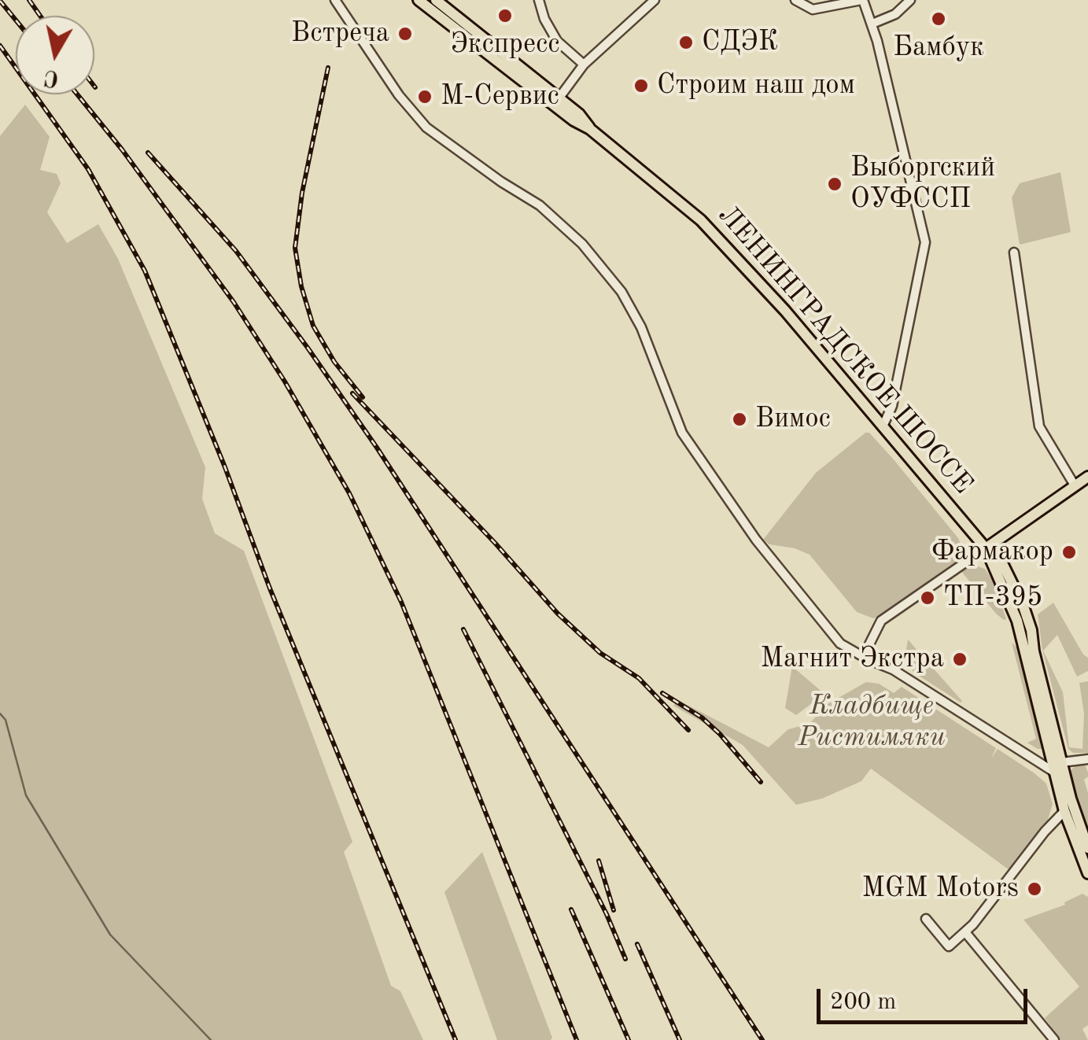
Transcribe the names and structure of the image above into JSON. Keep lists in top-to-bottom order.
{
  "streets": {
    "main road": ["ЛЕНИНГРАДСКОЕ ШОССЕ"]
  },
  "parks": ["Кладбище Ристимяки"],
  "places": [
    "Экспресс",
    "Бамбук",
    "Встреча",
    "СДЭК",
    "Строим наш дом",
    "М-Сервис",
    "Выборгский ОУФССП",
    "Вимос",
    "Фармакор",
    "ТП-395",
    "Магнит Экстра",
    "MGM Motors"
  ],
  "scale_bar": "200 m",
  "north": "bottom"
}
